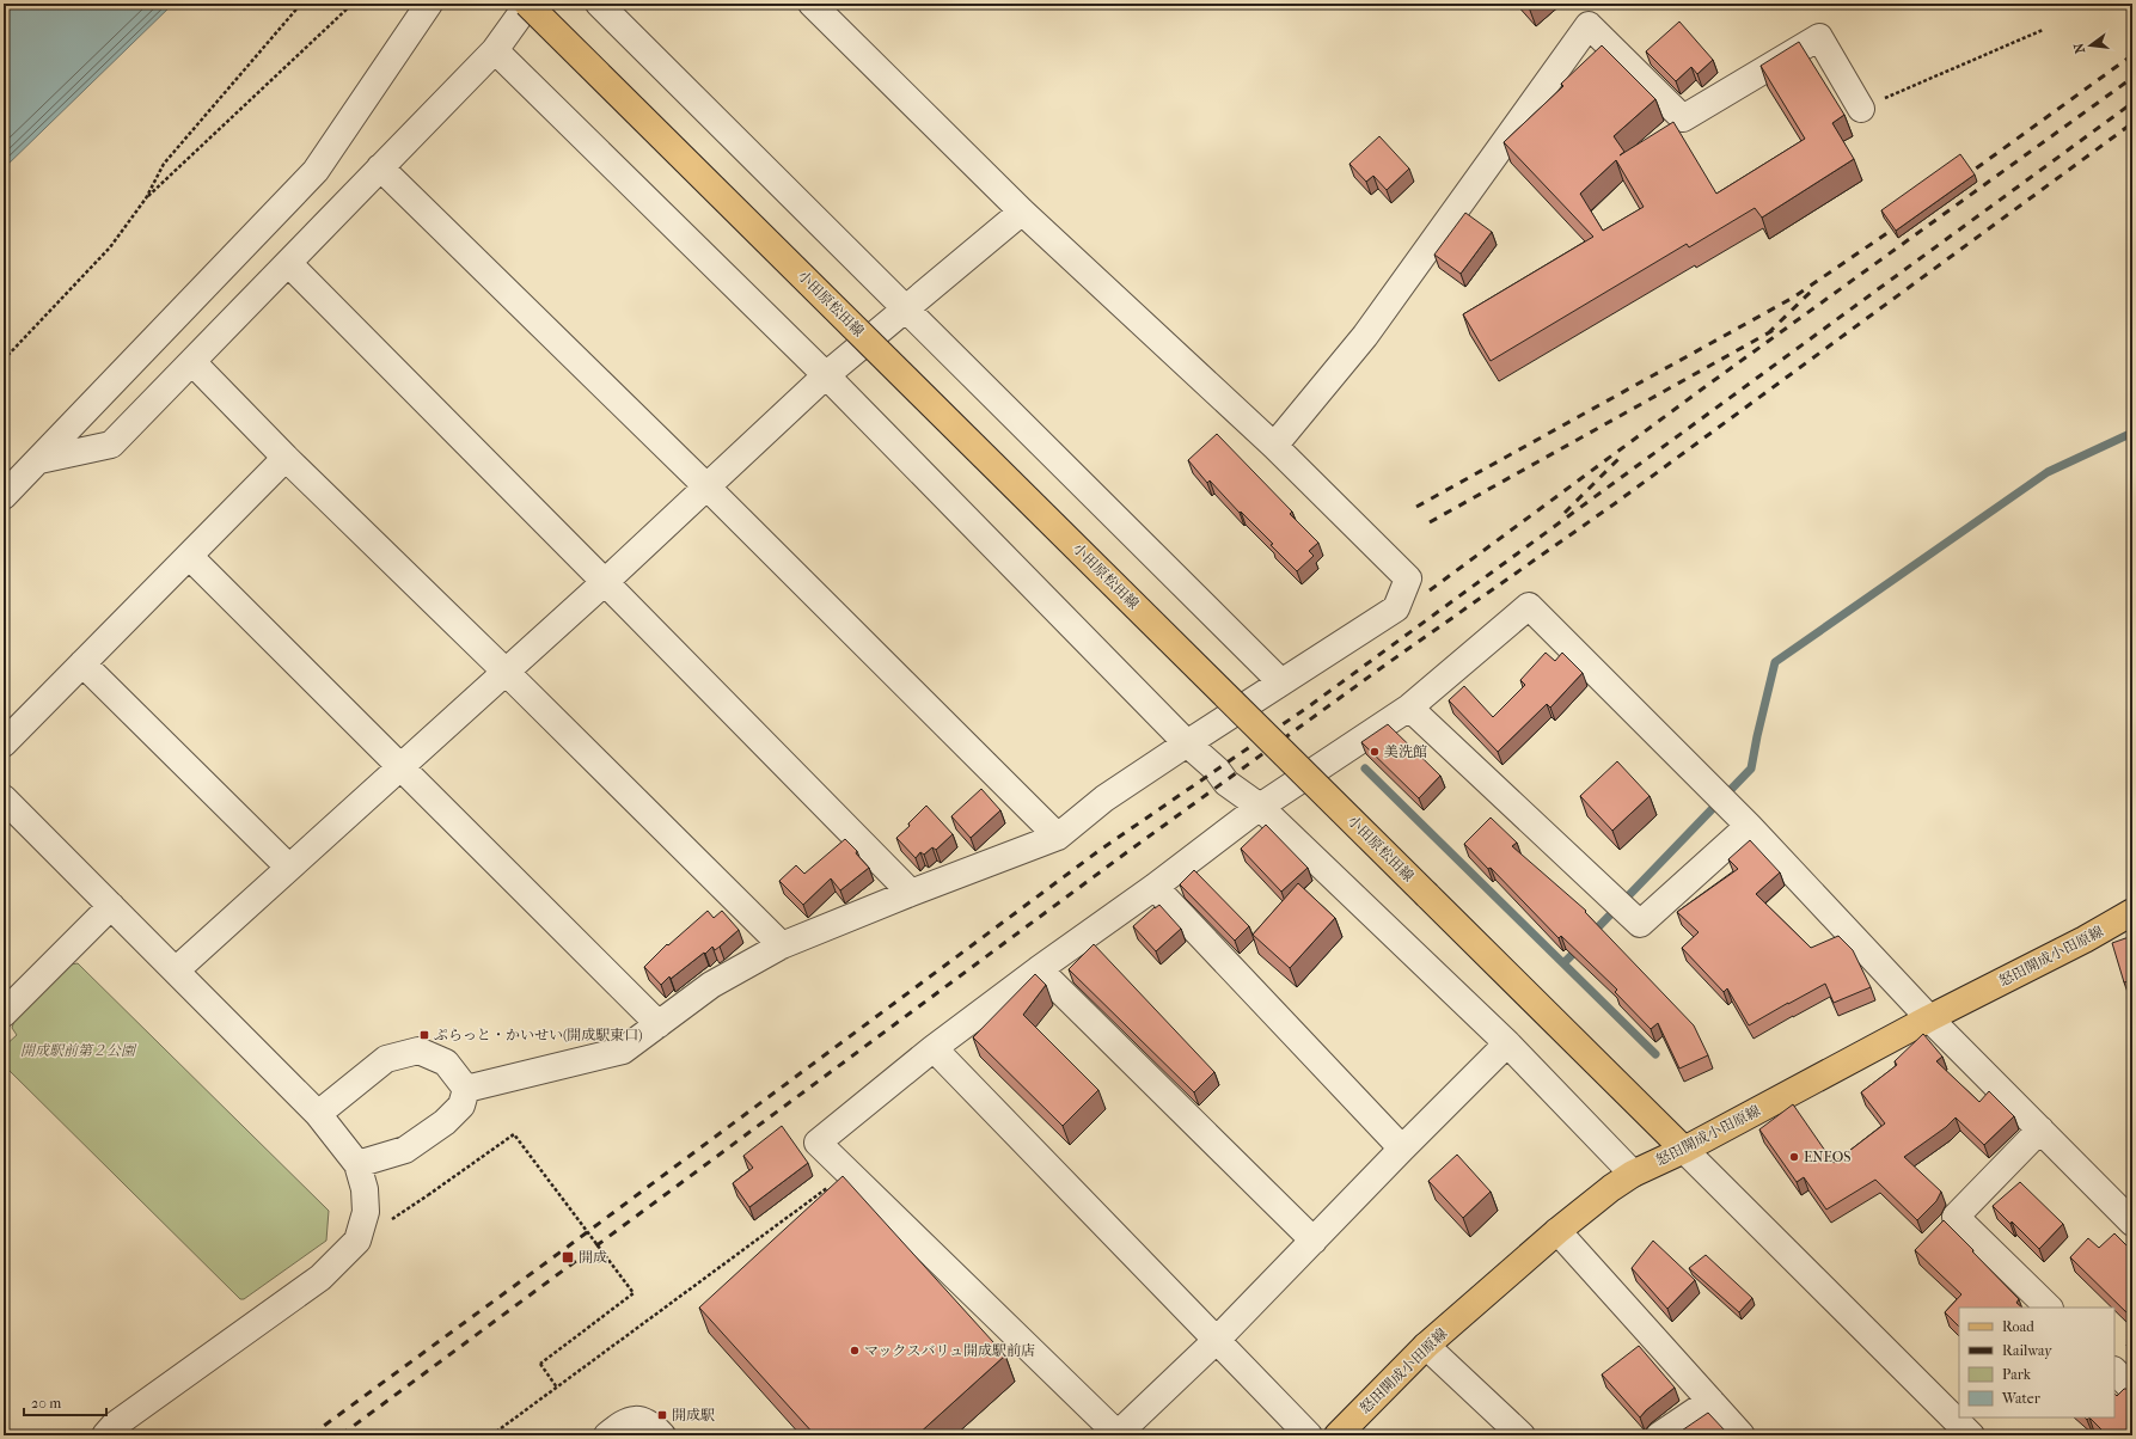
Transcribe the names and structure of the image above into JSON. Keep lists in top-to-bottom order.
{
  "streets": {
    "main road": ["小田原松田線", "怒田開成小田原線"]
  },
  "crossings": [
    ["小田原松田線", "怒田開成小田原線"]
  ],
  "parks": ["開成駅前第２公園"],
  "places": {
    "other": ["美洗館", "ENEOS", "マックスバリュ開成駅前店"],
    "transit": ["ぷらっと・かいせい(開成駅東口)", "開成", "開成駅"]
  },
  "legend": [
    "Road",
    "Railway",
    "Park",
    "Water"
  ],
  "scale_bar": "20 m",
  "north": "left"
}
